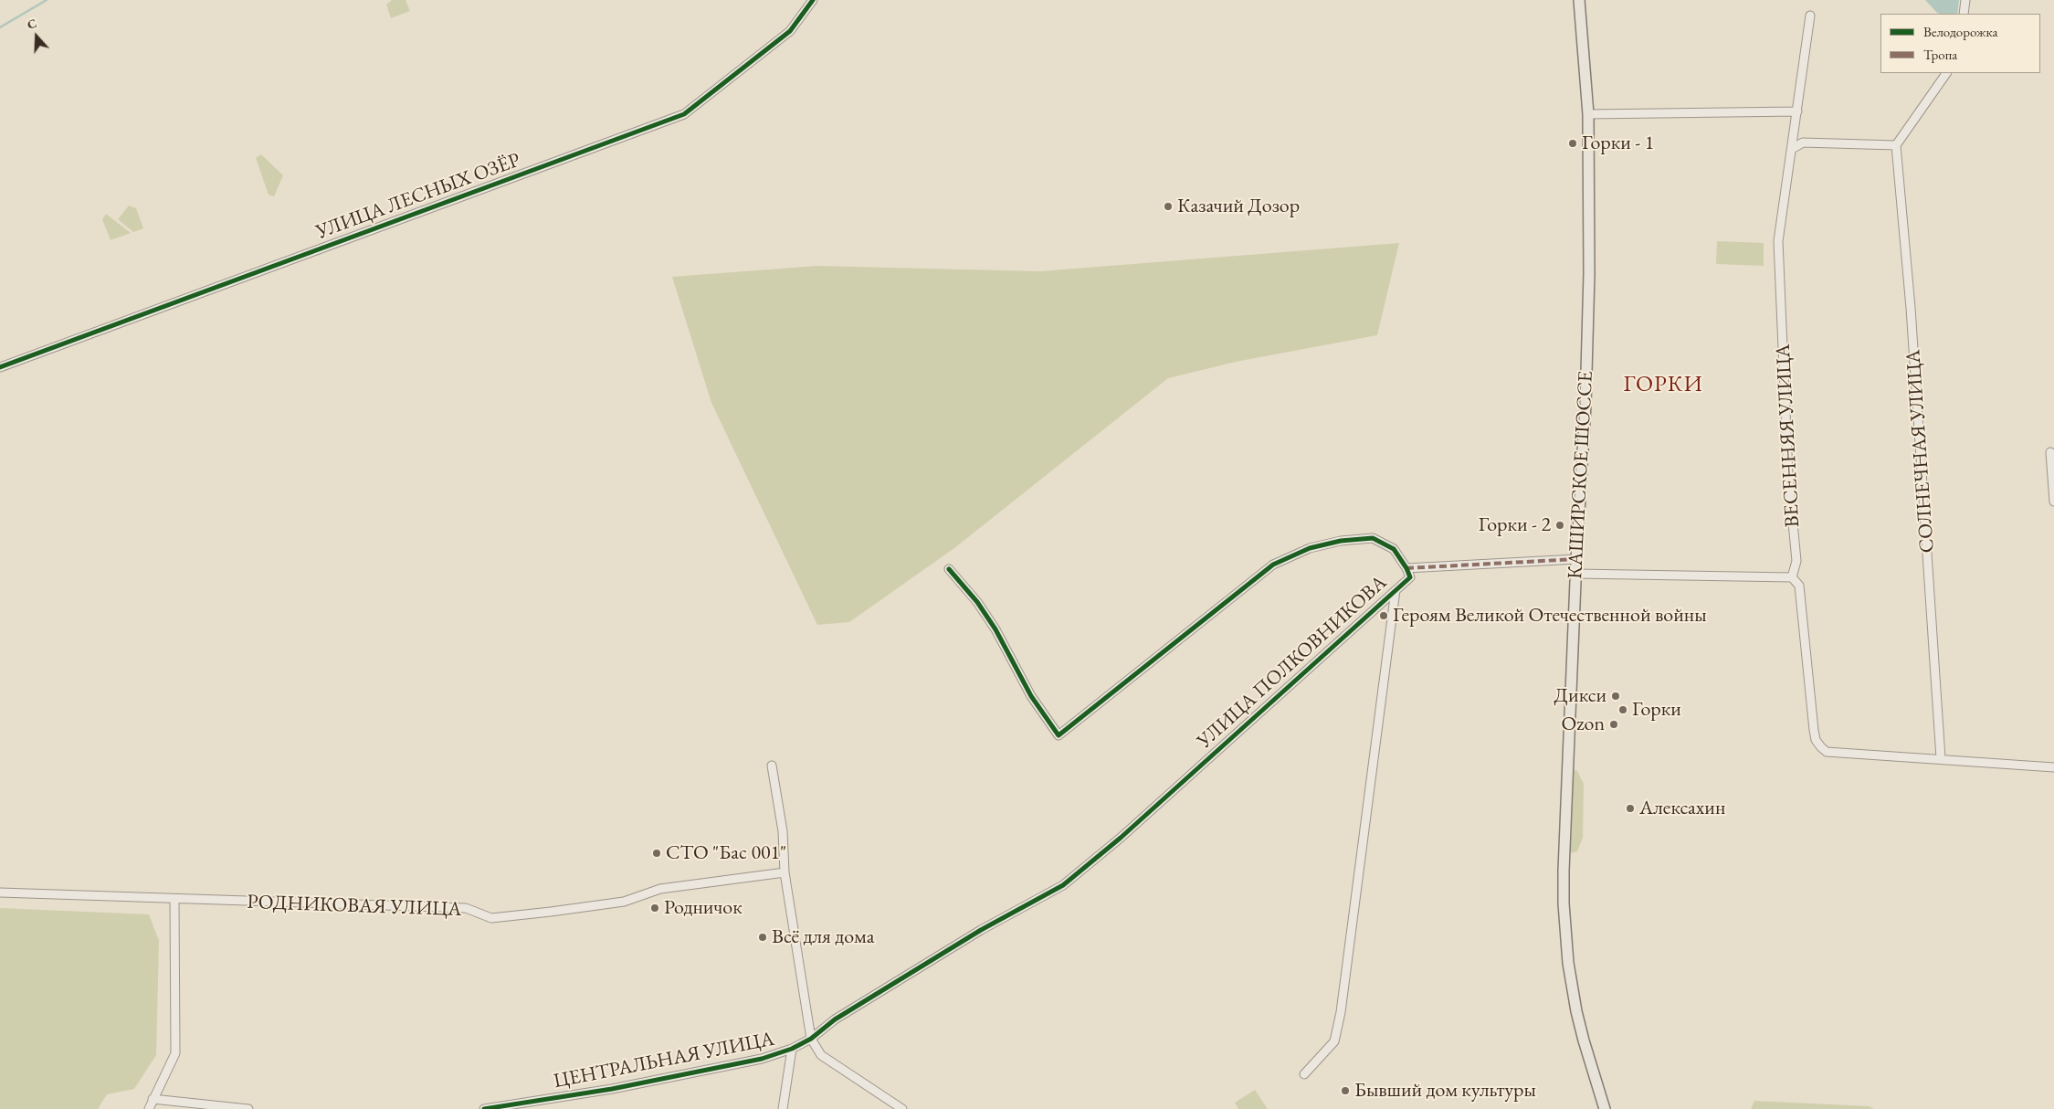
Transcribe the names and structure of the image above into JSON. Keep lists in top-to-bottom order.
{
  "streets": {
    "main road": ["КАШИРСКОЕ ШОССЕ"],
    "street": [
      "УЛИЦА ЛЕСНЫХ ОЗЁР",
      "ВЕСЕННЯЯ УЛИЦА",
      "СОЛНЕЧНАЯ УЛИЦА",
      "УЛИЦА ПОЛКОВНИКОВА",
      "РОДНИКОВАЯ УЛИЦА",
      "ЦЕНТРАЛЬНАЯ УЛИЦА"
    ]
  },
  "crossings": [
    ["УЛИЦА ПОЛКОВНИКОВА", "ЦЕНТРАЛЬНАЯ УЛИЦА"]
  ],
  "districts": ["ГОРКИ"],
  "places": [
    "Горки - 1",
    "Казачий Дозор",
    "Горки - 2",
    "Героям Великой Отечественной войны",
    "Дикси",
    "Горки",
    "Ozon",
    "Алексахин",
    "СТО \"Бас 001\"",
    "Родничок",
    "Всё для дома",
    "Бывший дом культуры"
  ],
  "legend": ["Велодорожка", "Тропа"],
  "north": "top"
}
